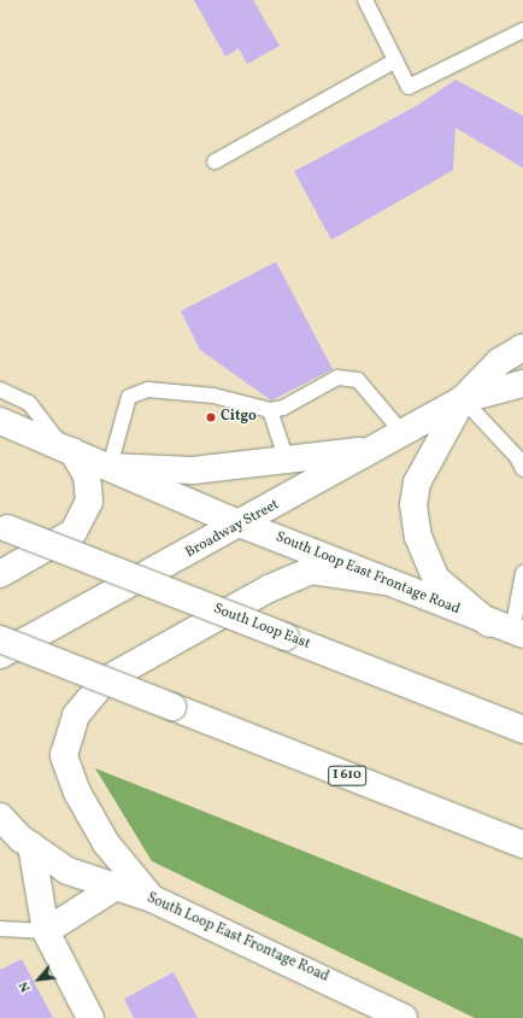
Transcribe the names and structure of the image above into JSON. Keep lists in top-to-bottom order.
{
  "streets": {
    "main road": [
      "Broadway Street",
      "South Loop East Frontage Road",
      "South Loop East",
      "I 610"
    ]
  },
  "crossings": [
    ["Broadway Street", "South Loop East Frontage Road"]
  ],
  "places": ["Citgo"],
  "north": "bottom left"
}
